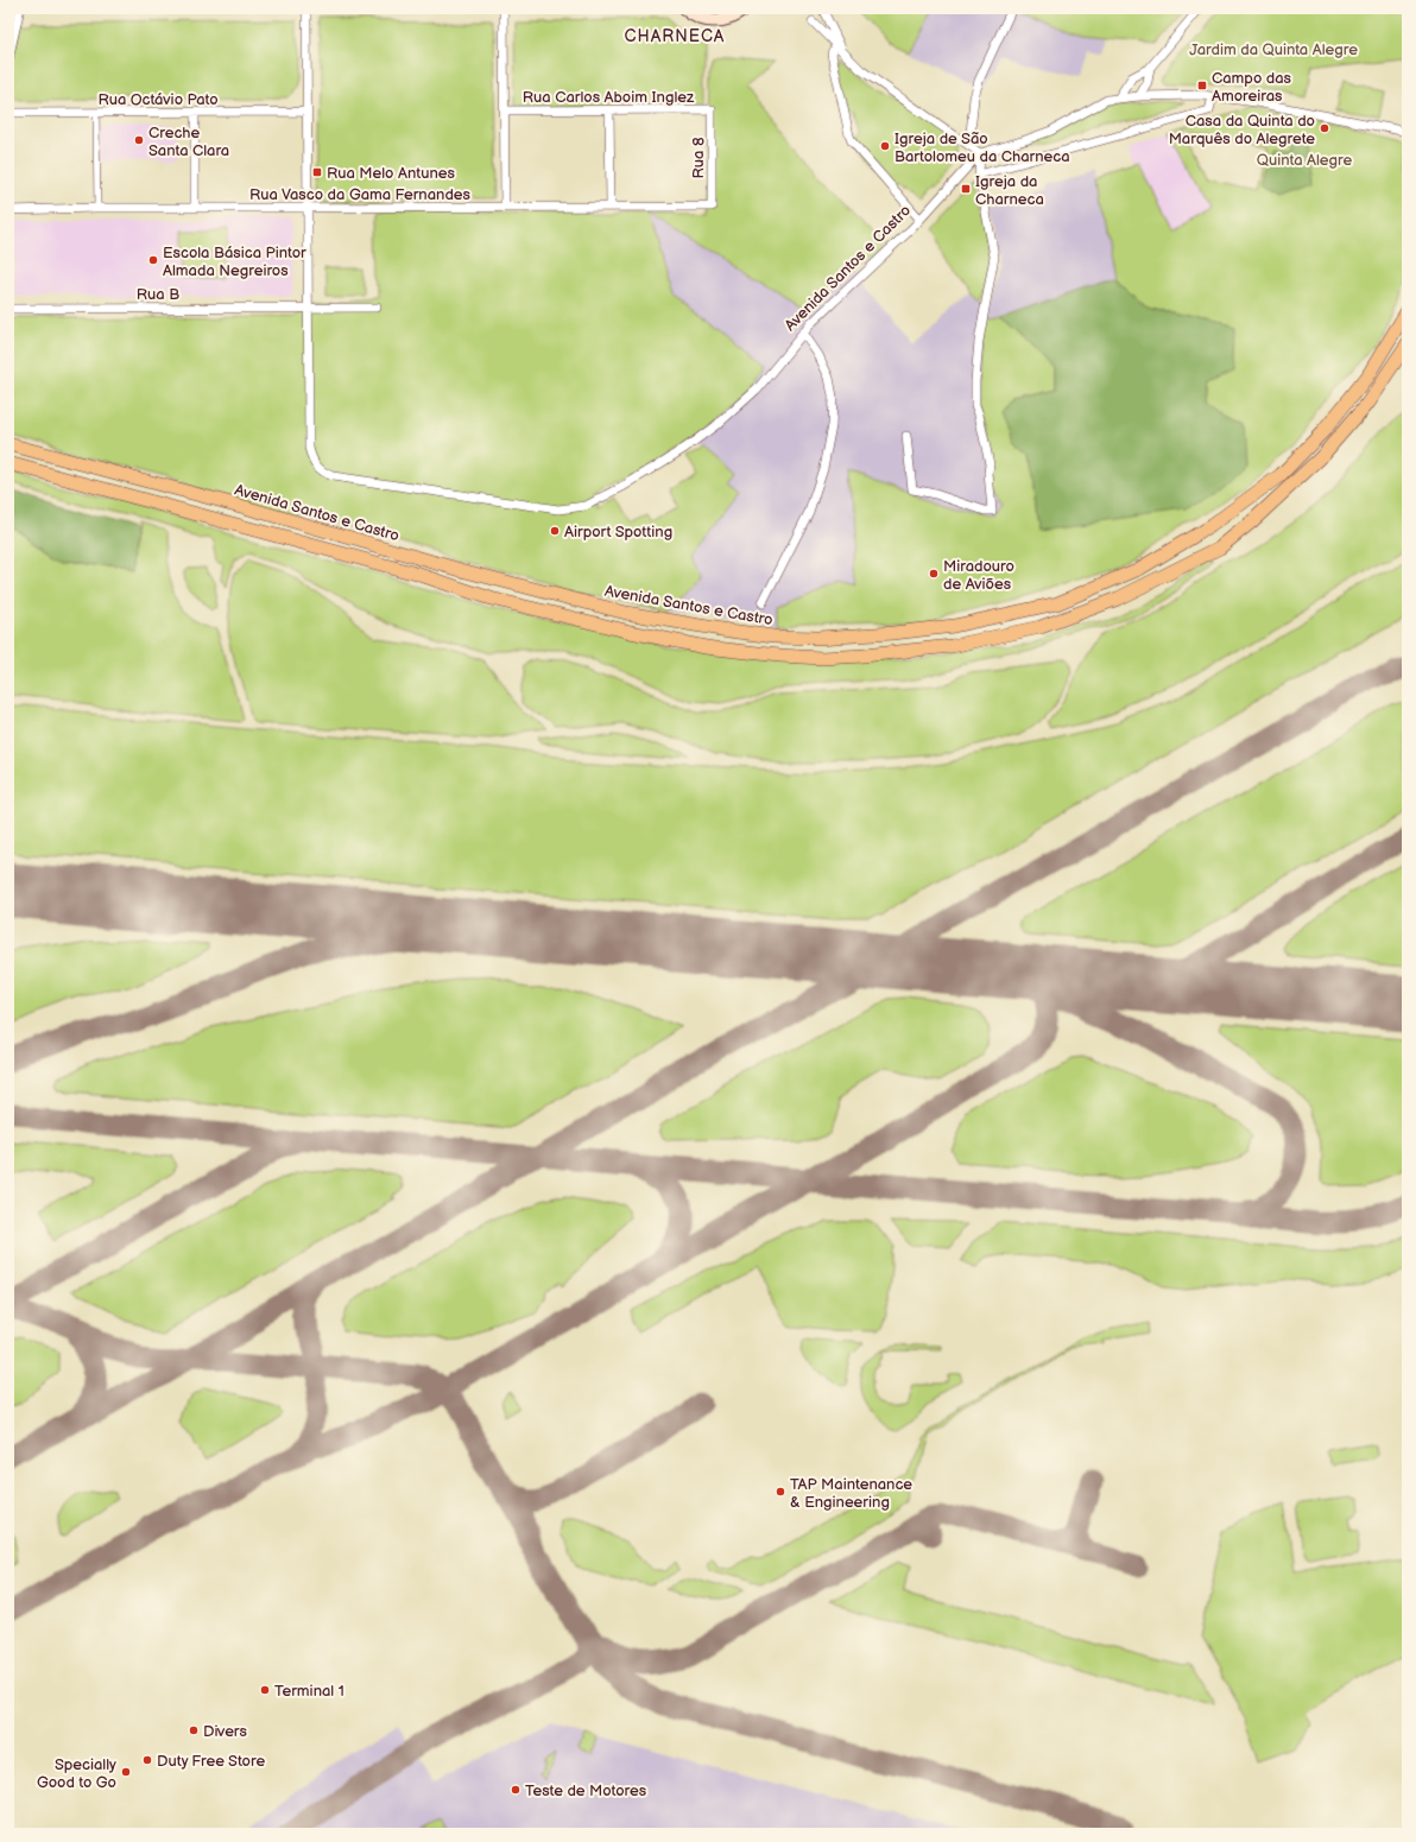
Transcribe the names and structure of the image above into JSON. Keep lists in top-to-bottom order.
{
  "streets": {
    "main road": ["Avenida Santos e Castro"],
    "street": [
      "Rua Carlos Aboim Inglez",
      "Rua Octávio Pato",
      "Rua 8",
      "Rua Vasco da Gama Fernandes",
      "Rua B"
    ]
  },
  "crossings": [
    ["Rua Carlos Aboim Inglez", "Rua 8"],
    ["Rua 8", "Rua Vasco da Gama Fernandes"],
    ["Avenida Santos e Castro", "Rua B"]
  ],
  "districts": ["CHARNECA"],
  "parks": ["Jardim da Quinta Alegre", "Quinta Alegre"],
  "places": {
    "transit": ["Campo das Amoreiras", "Rua Melo Antunes", "Igreja da Charneca"],
    "other": [
      "Casa da Quinta do Marquês do Alegrete",
      "Creche Santa Clara",
      "Igreja de São Bartolomeu da Charneca",
      "Escola Básica Pintor Almada Negreiros",
      "Airport Spotting",
      "Miradouro de Aviões",
      "TAP Maintenance & Engineering",
      "Terminal 1",
      "Divers",
      "Duty Free Store",
      "Specially Good to Go",
      "Teste de Motores"
    ]
  }
}
